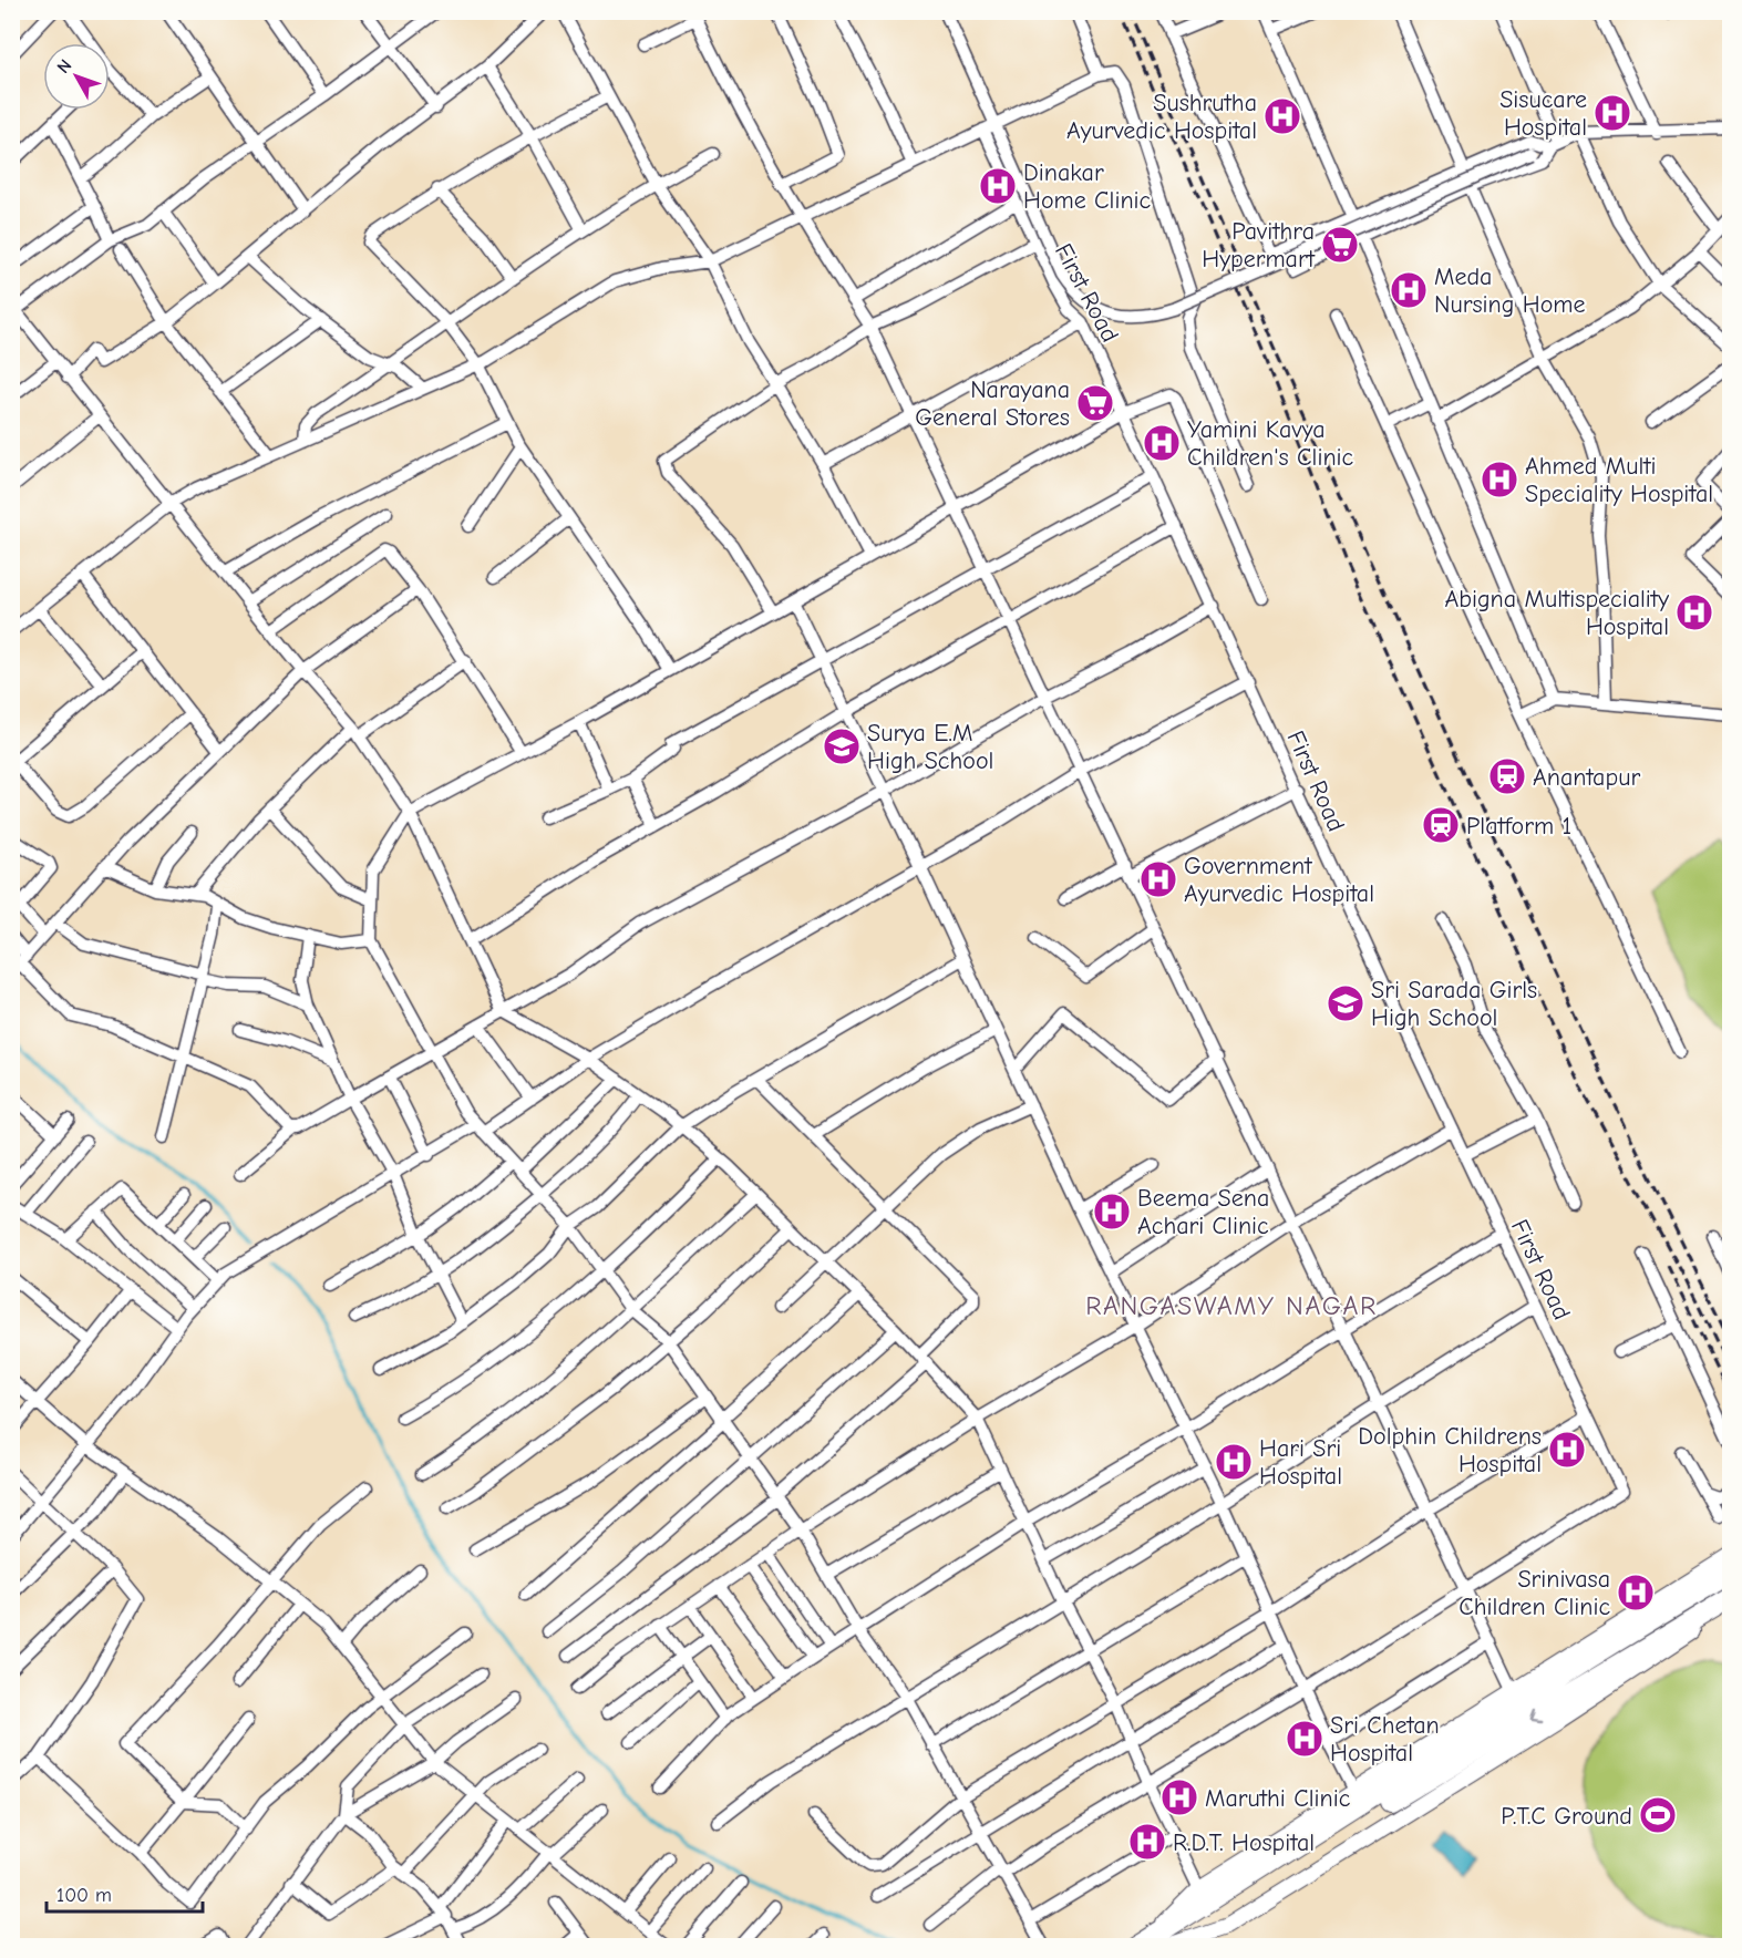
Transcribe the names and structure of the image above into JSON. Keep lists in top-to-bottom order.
{
  "streets": {
    "street": ["First Road"]
  },
  "districts": ["RANGASWAMY NAGAR"],
  "places": {
    "hospital": [
      "Sisucare Hospital",
      "Sushrutha Ayurvedic Hospital",
      "Dinakar Home Clinic",
      "Meda Nursing Home",
      "Yamini Kavya Children's Clinic",
      "Ahmed Multi Speciality Hospital",
      "Abigna Multispeciality Hospital",
      "Government Ayurvedic Hospital",
      "Beema Sena Achari Clinic",
      "Dolphin Childrens Hospital",
      "Hari Sri Hospital",
      "Srinivasa Children Clinic",
      "Sri Chetan Hospital",
      "Maruthi Clinic",
      "R.D.T. Hospital"
    ],
    "supermarket": ["Pavithra Hypermart", "Narayana General Stores"],
    "school or university": ["Surya E.M High School", "Sri Sarada Girls High School"],
    "station": ["Anantapur", "Platform 1"],
    "sports": ["P.T.C Ground"]
  },
  "scale_bar": "100 m",
  "north": "top left"
}
